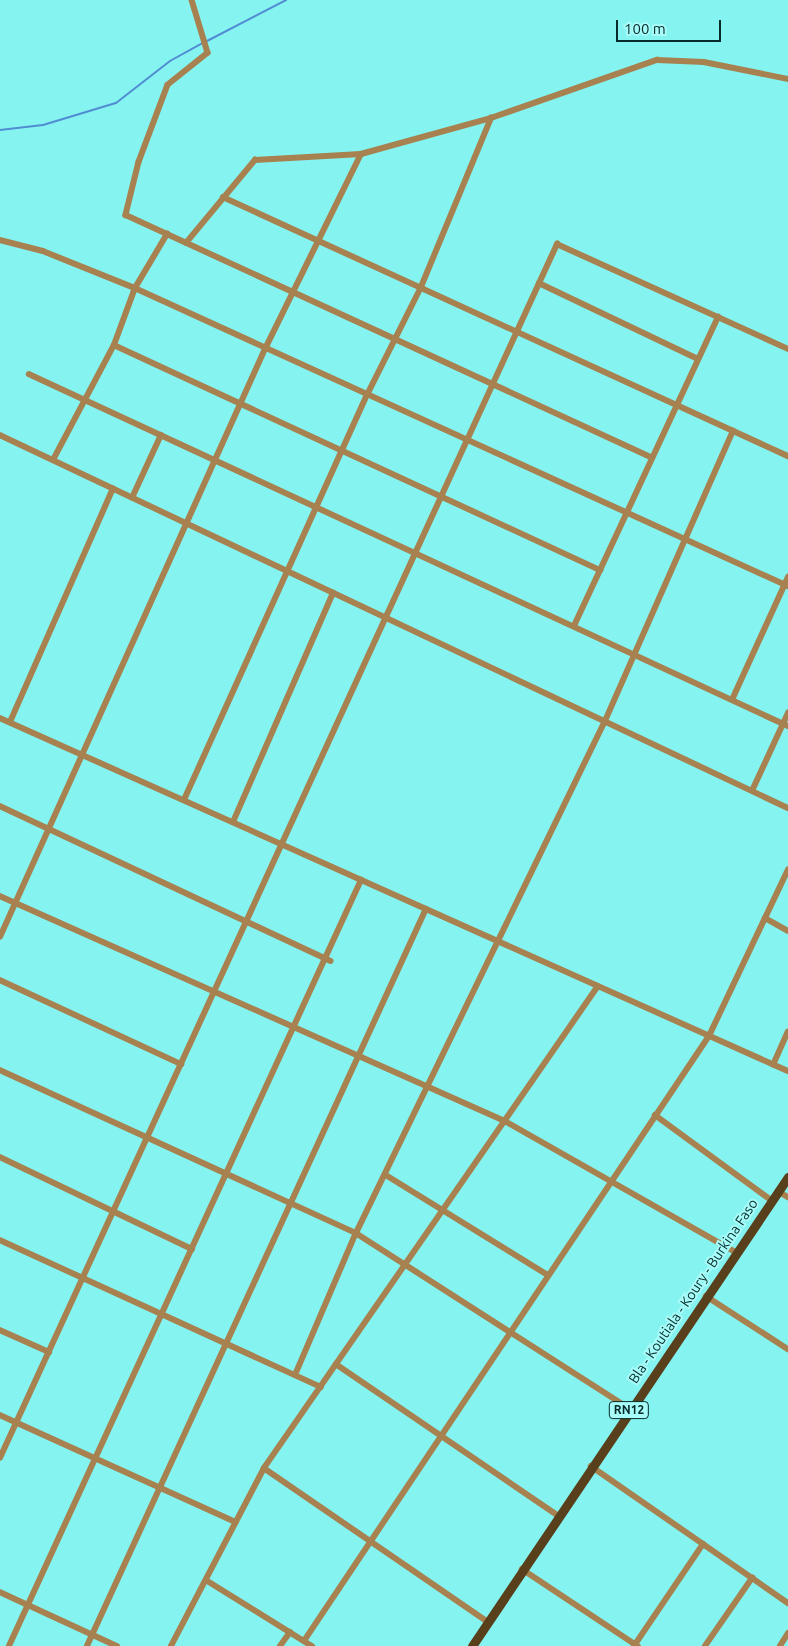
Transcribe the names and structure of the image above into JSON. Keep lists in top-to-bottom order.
{
  "streets": {
    "main road": ["Bla - Koutiala - Koury - Burkina Faso", "RN12"]
  },
  "scale_bar": "100 m"
}
